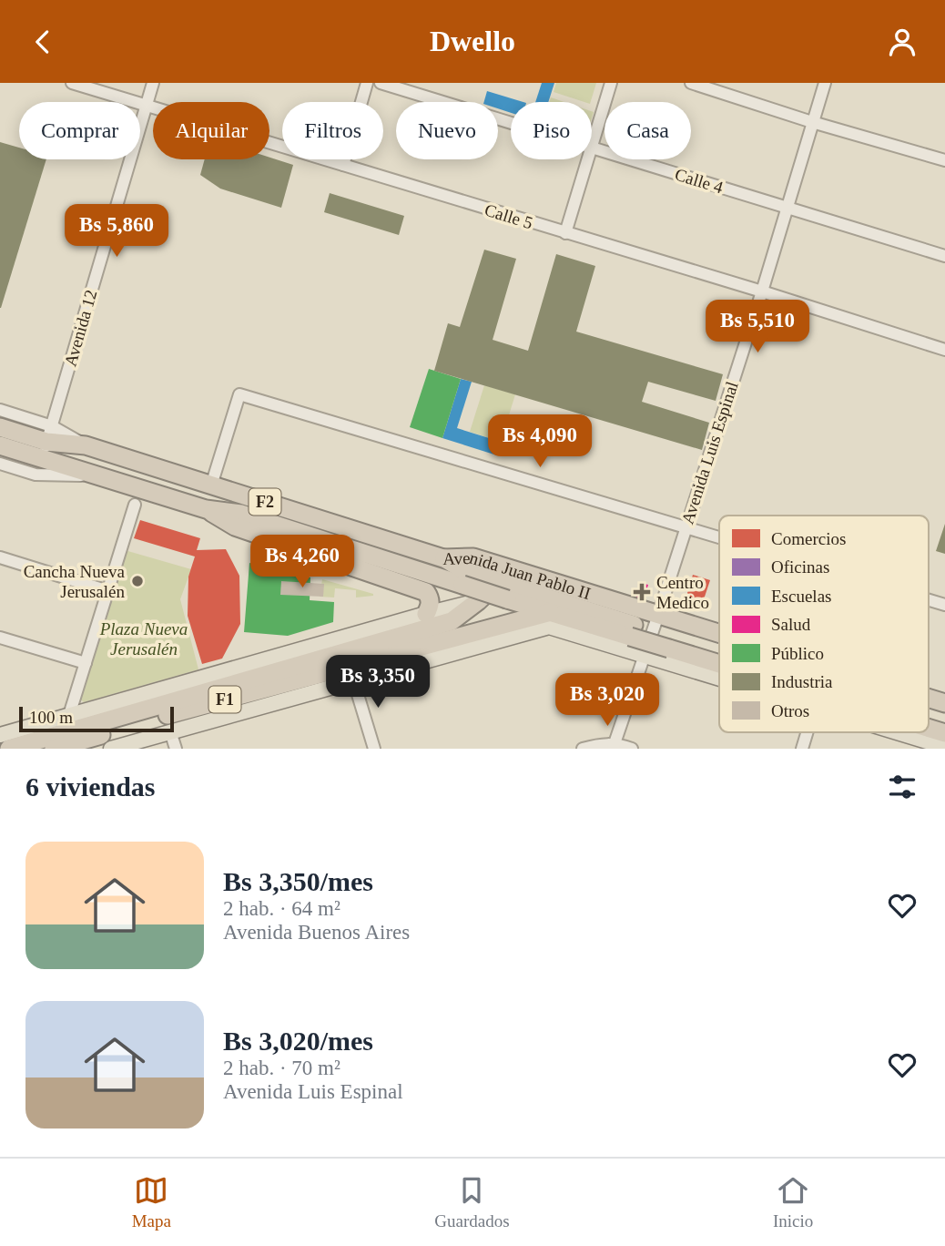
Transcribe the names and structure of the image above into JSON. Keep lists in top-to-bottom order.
{
  "streets": {
    "highway": ["F2", "Avenida Juan Pablo II", "F1"],
    "street": [
      "Calle 4",
      "Calle 5",
      "Avenida 12",
      "Avenida Luis Espinal"
    ]
  },
  "crossings": [
    ["Calle 4", "Avenida Luis Espinal"],
    ["Calle 5", "Avenida 12"],
    ["Calle 5", "Avenida Luis Espinal"],
    ["Avenida 12", "Avenida Juan Pablo II"],
    ["Avenida Luis Espinal", "Avenida Juan Pablo II"],
    ["F2", "Avenida Juan Pablo II"],
    ["F2", "F1"],
    ["Avenida Juan Pablo II", "F1"]
  ],
  "parks": ["Plaza Nueva Jerusalén"],
  "places": {
    "other": ["Cancha Nueva Jerusalén"],
    "health": ["Centro Medico"]
  },
  "legend": [
    "Comercios",
    "Oficinas",
    "Escuelas",
    "Salud",
    "Público",
    "Industria",
    "Otros"
  ],
  "scale_bar": "100 m",
  "page": {
    "header": "Dwello",
    "chip": [
      "Comprar",
      "Alquilar",
      "Filtros",
      "Nuevo",
      "Piso",
      "Casa"
    ],
    "price": [
      "Bs 5,860",
      "Bs 5,510",
      "Bs 4,090",
      "Bs 4,260",
      "Bs 3,350",
      "Bs 3,020"
    ],
    "scale": "100 m",
    "heading": "6 viviendas",
    "list": [
      {
        "name": "Bs 3,350/mes",
        "note": "2 hab. · 64 m² · Avenida Buenos Aires"
      },
      {
        "name": "Bs 3,020/mes",
        "note": "2 hab. · 70 m² · Avenida Luis Espinal"
      }
    ],
    "tabs": ["Mapa", "Guardados", "Inicio"]
  }
}
